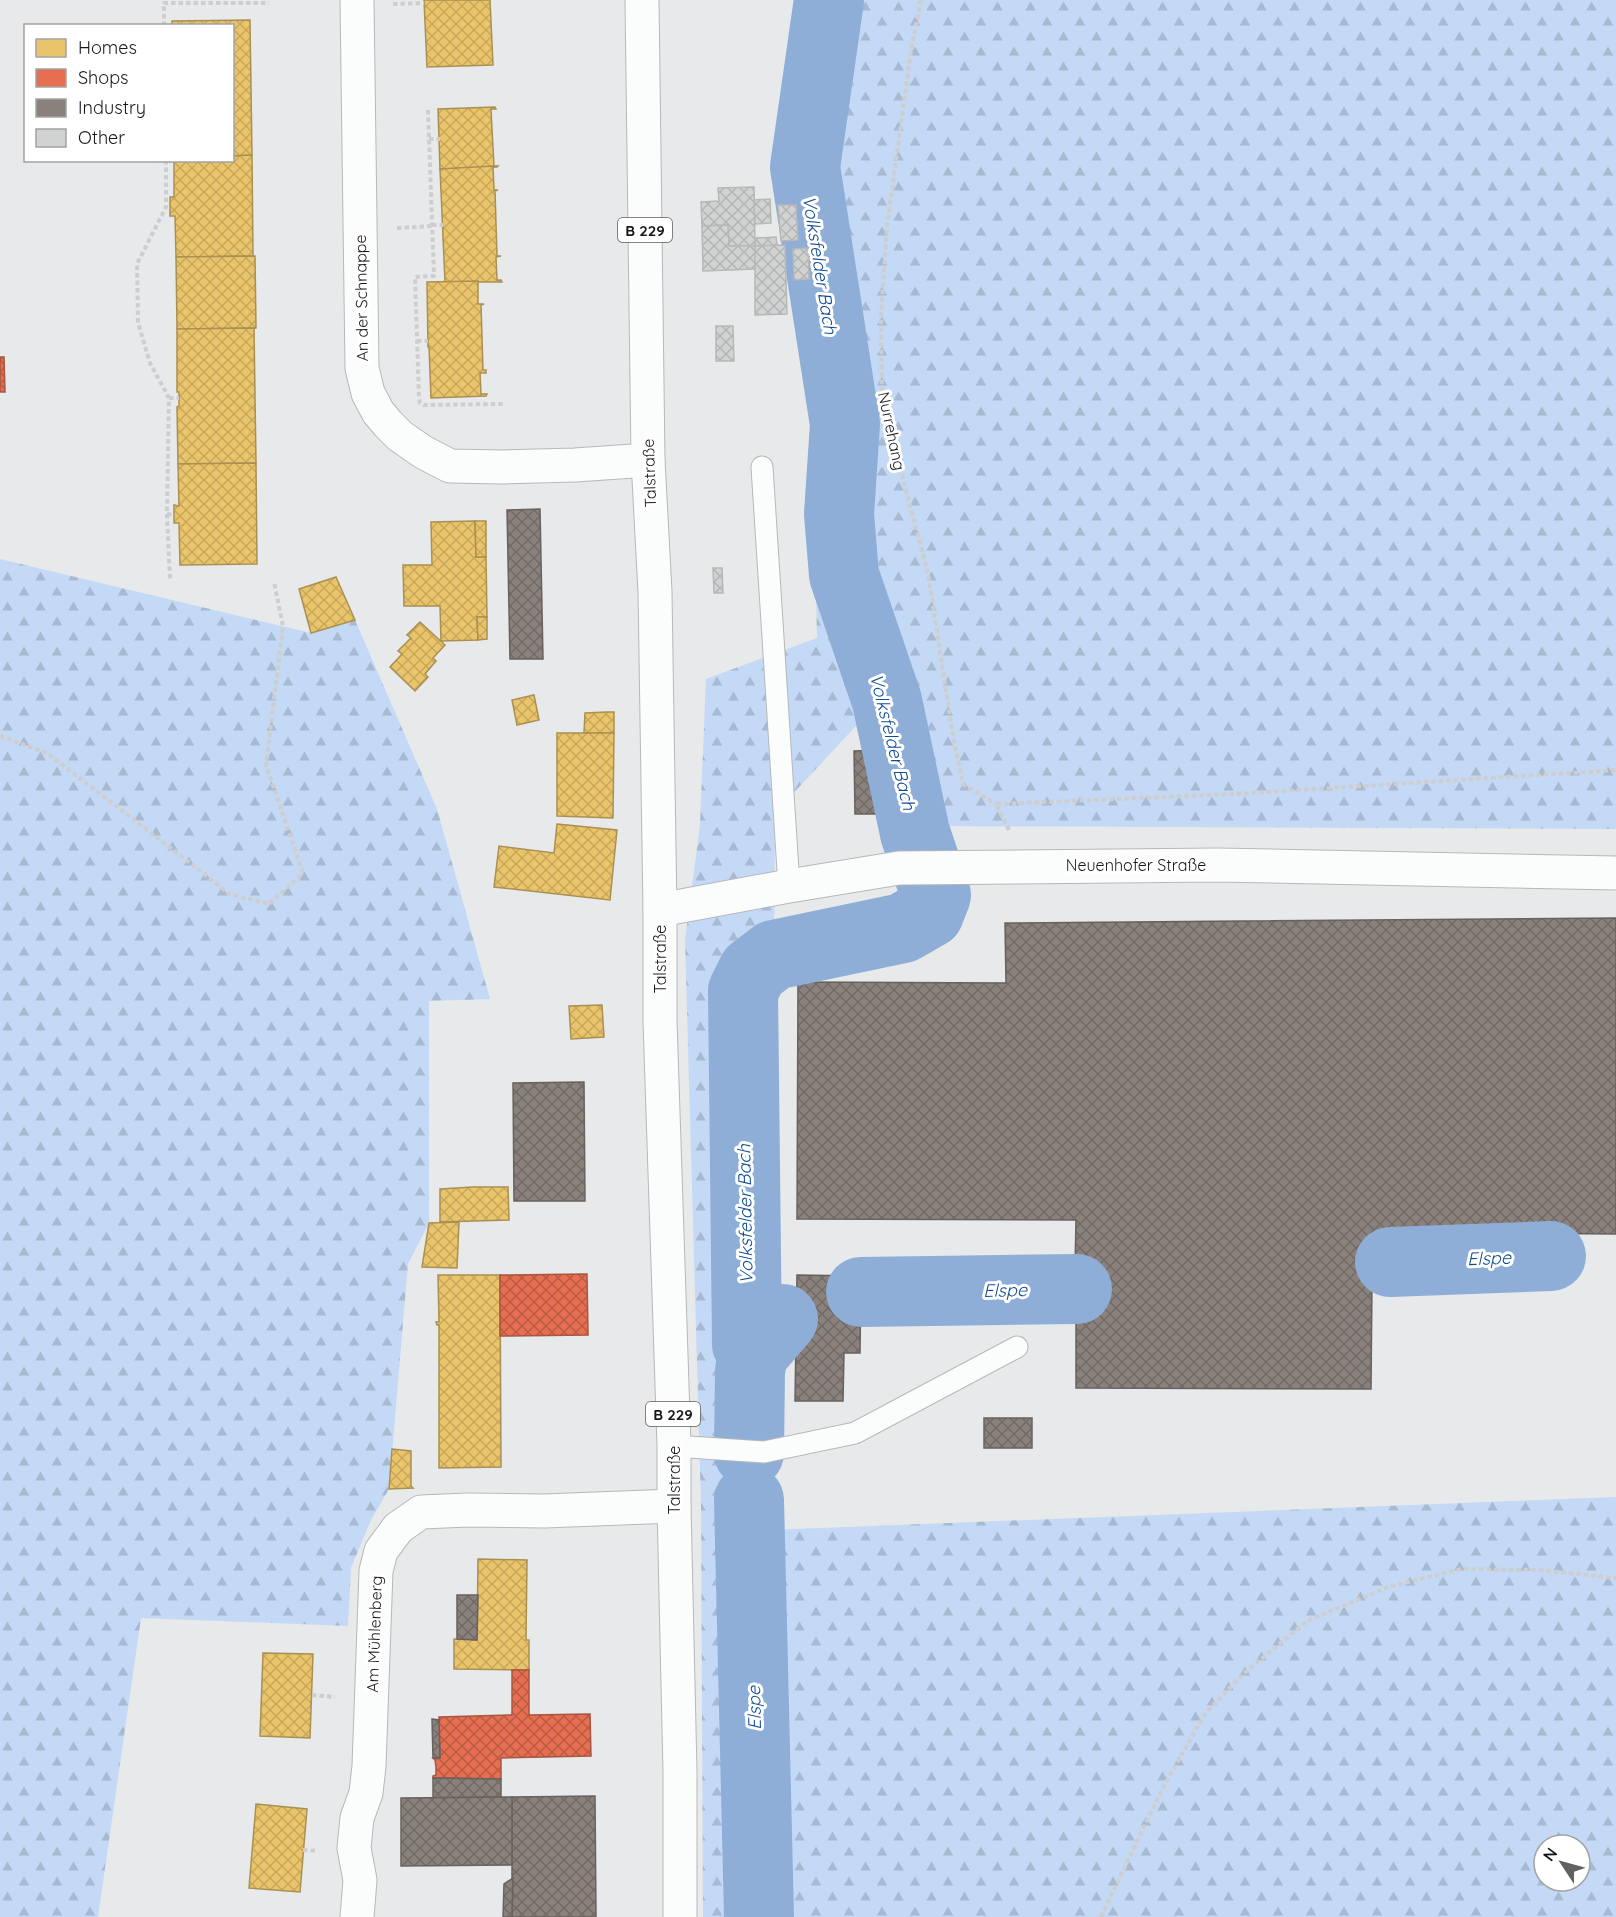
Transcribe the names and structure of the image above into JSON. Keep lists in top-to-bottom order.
{
  "streets": {
    "street": [
      "B 229",
      "An der Schnappe",
      "Talstraße",
      "Neuenhofer Straße",
      "Am Mühlenberg"
    ],
    "path": ["Nurrehang"]
  },
  "crossings": [
    ["An der Schnappe", "Talstraße"],
    ["Talstraße", "Neuenhofer Straße"],
    ["Talstraße", "Am Mühlenberg"]
  ],
  "water": ["Volksfelder Bach", "Elspe"],
  "legend": [
    "Homes",
    "Shops",
    "Industry",
    "Other"
  ],
  "north": "top left"
}
